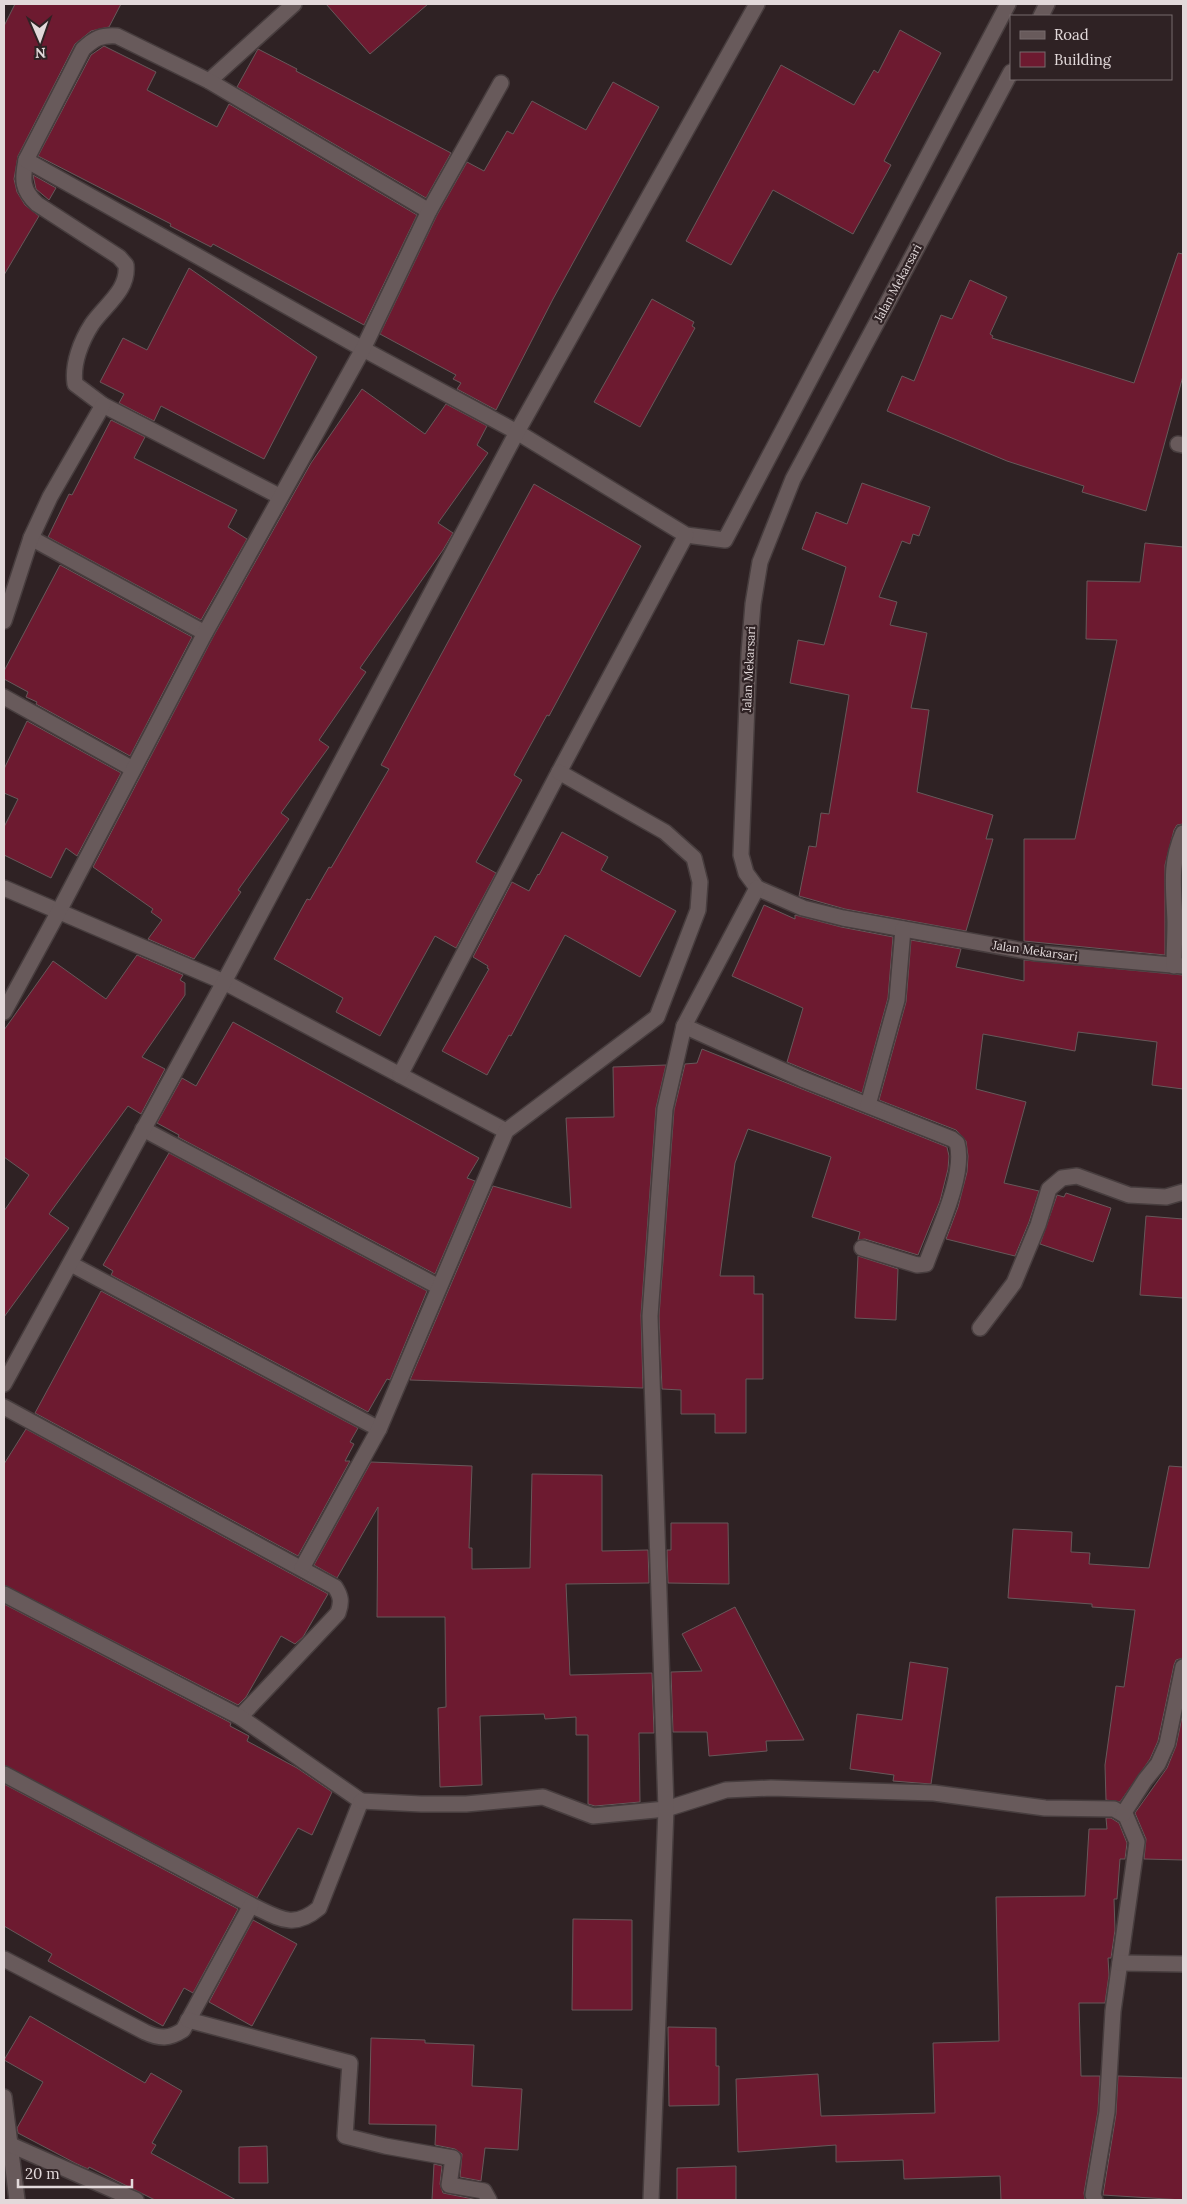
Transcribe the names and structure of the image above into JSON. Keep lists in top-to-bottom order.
{
  "streets": {
    "street": ["Jalan Mekarsari"]
  },
  "legend": ["Road", "Building"],
  "scale_bar": "20 m",
  "north": "bottom"
}
